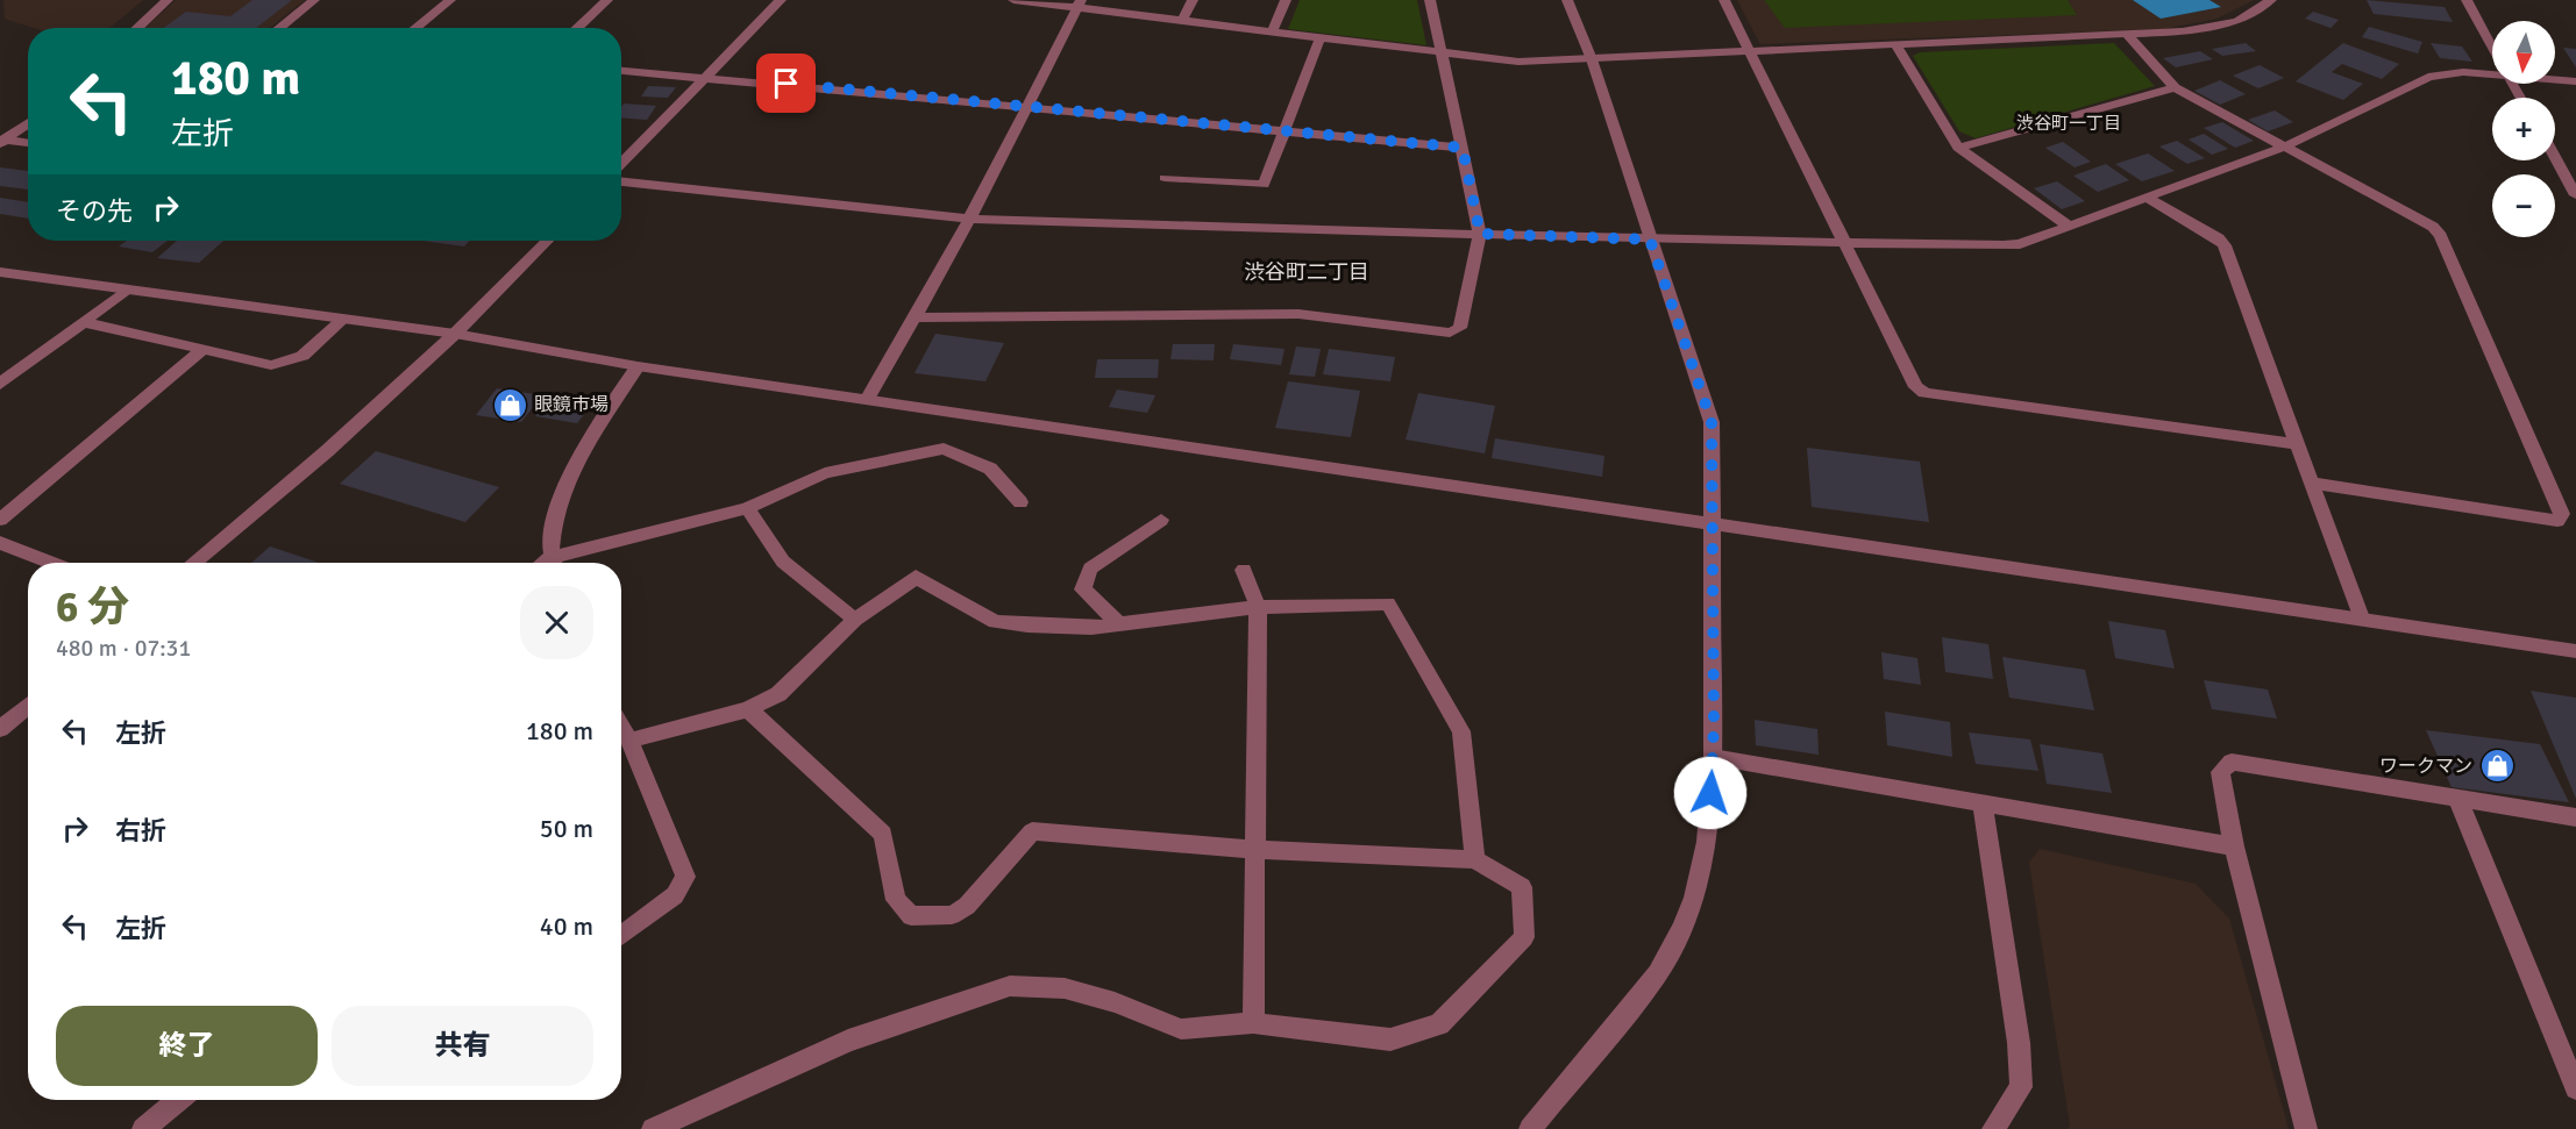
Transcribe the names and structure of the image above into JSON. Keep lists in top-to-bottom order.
{
  "districts": ["渋谷町一丁目", "渋谷町二丁目"],
  "places": {
    "shop": ["眼鏡市場", "ワークマン"]
  },
  "north": "bottom",
  "page": {
    "map_buttons": ["+", "−"],
    "turn": ["180 m", "左折"],
    "then": "その先",
    "heading": ["6 分", "480 m · 07:31"],
    "list": [
      {
        "name": "左折",
        "value": "180 m"
      },
      {
        "name": "右折",
        "value": "50 m"
      },
      {
        "name": "左折",
        "value": "40 m"
      }
    ],
    "buttons": ["終了", "共有"]
  }
}
